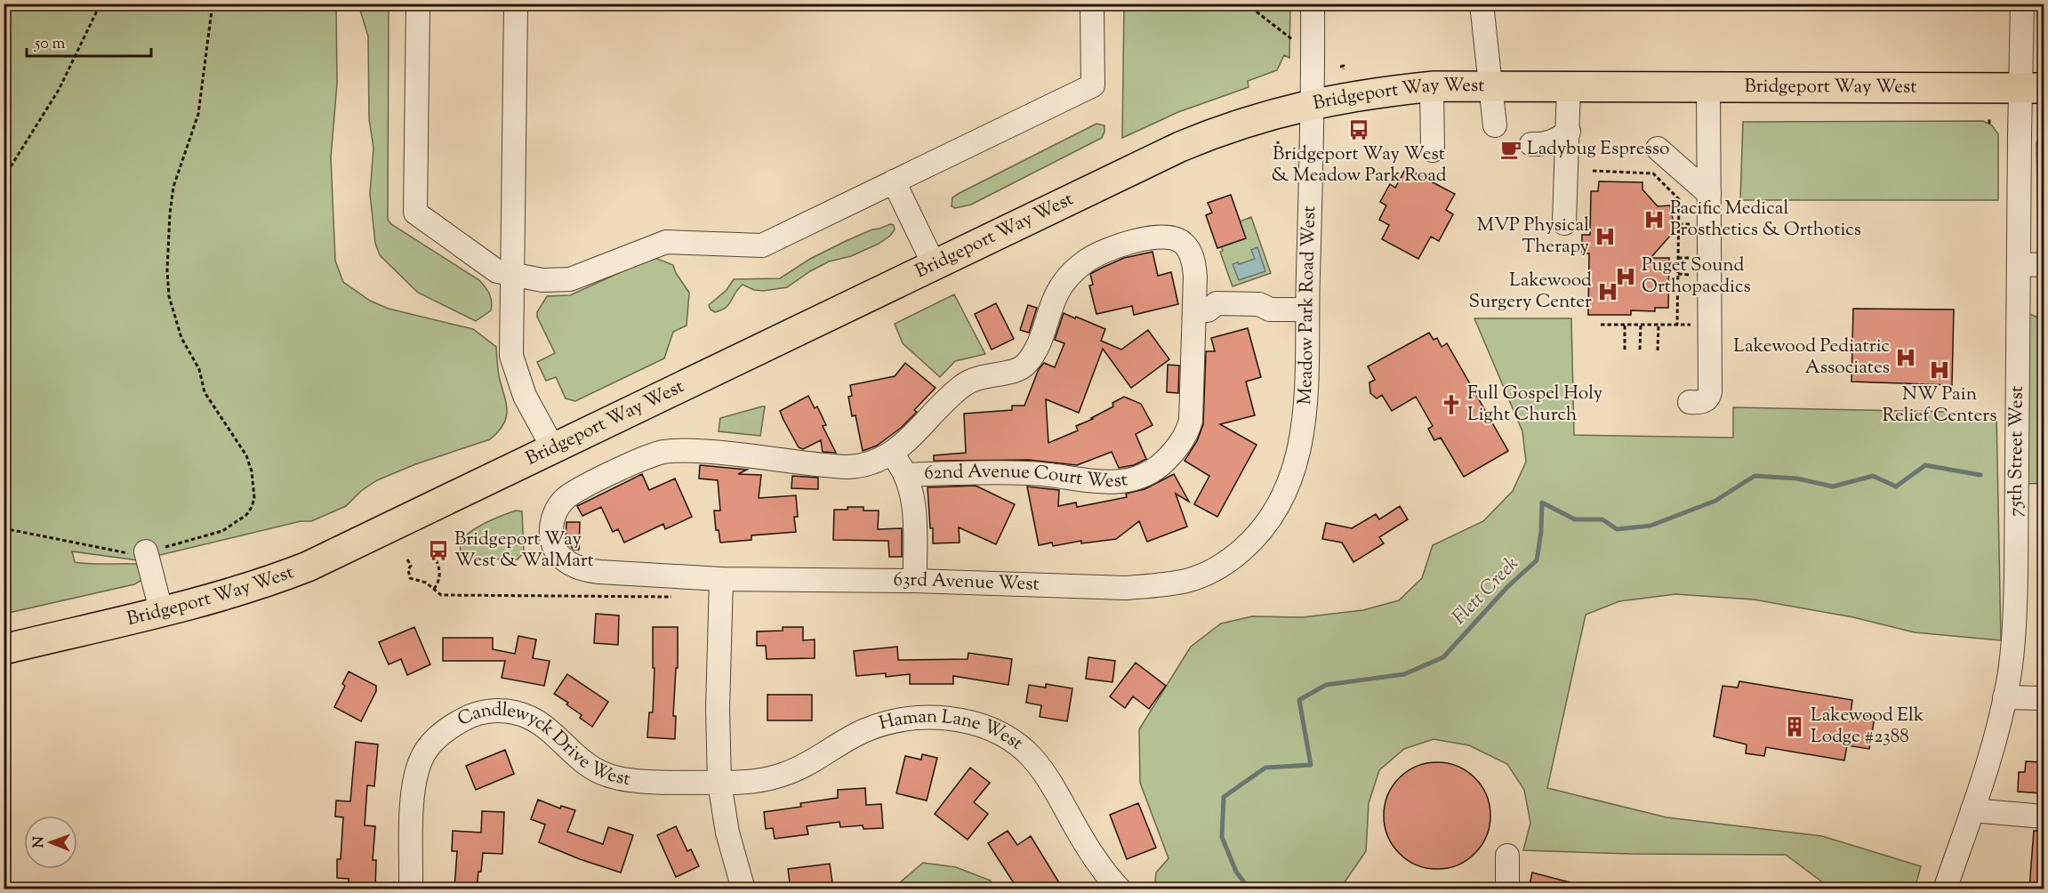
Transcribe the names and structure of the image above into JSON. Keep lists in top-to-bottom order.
{
  "streets": {
    "main road": ["Bridgeport Way West"],
    "street": [
      "Meadow Park Road West",
      "75th Street West",
      "62nd Avenue Court West",
      "63rd Avenue West",
      "Haman Lane West",
      "Candlewyck Drive West"
    ]
  },
  "crossings": [
    ["Bridgeport Way West", "Meadow Park Road West"],
    ["Bridgeport Way West", "75th Street West"],
    ["Meadow Park Road West", "63rd Avenue West"],
    ["Haman Lane West", "Candlewyck Drive West"]
  ],
  "water": ["Flett Creek"],
  "places": {
    "bus stop": ["Bridgeport Way West & Meadow Park Road", "Bridgeport Way West & WalMart"],
    "cafe": ["Ladybug Espresso"],
    "hospital": [
      "Pacific Medical Prosthetics & Orthotics",
      "MVP Physical Therapy",
      "Puget Sound Orthopaedics",
      "Lakewood Surgery Center",
      "Lakewood Pediatric Associates",
      "NW Pain Relief Centers"
    ],
    "church": ["Full Gospel Holy Light Church"],
    "building": ["Lakewood Elk Lodge #2388"]
  },
  "scale_bar": "50 m",
  "north": "left"
}
